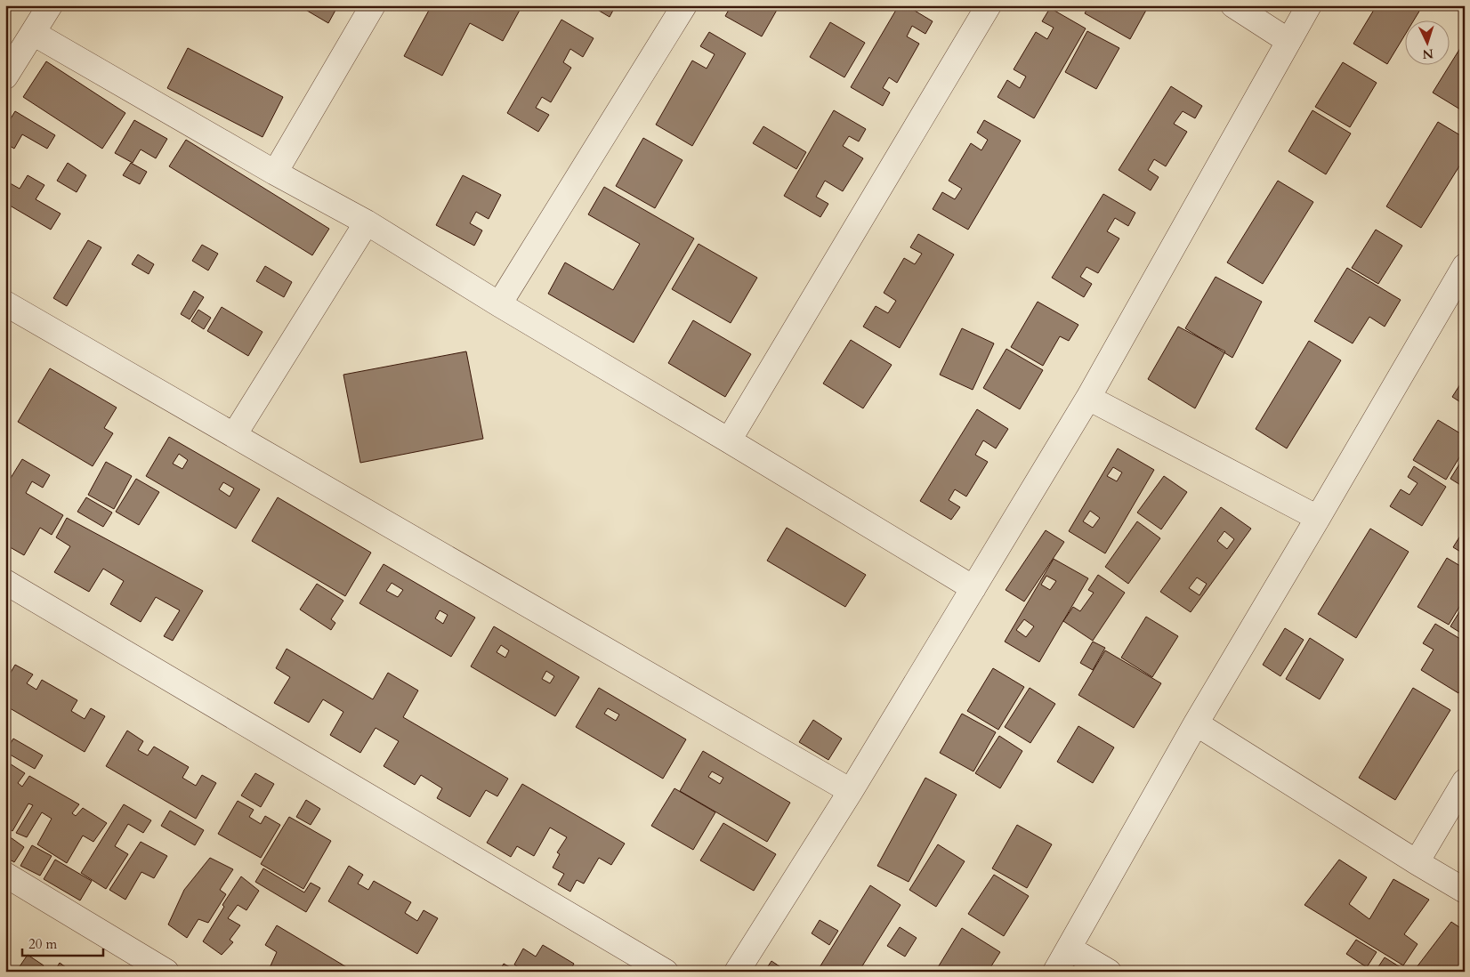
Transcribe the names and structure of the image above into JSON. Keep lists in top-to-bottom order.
{
  "scale_bar": "20 m",
  "north": "bottom"
}
